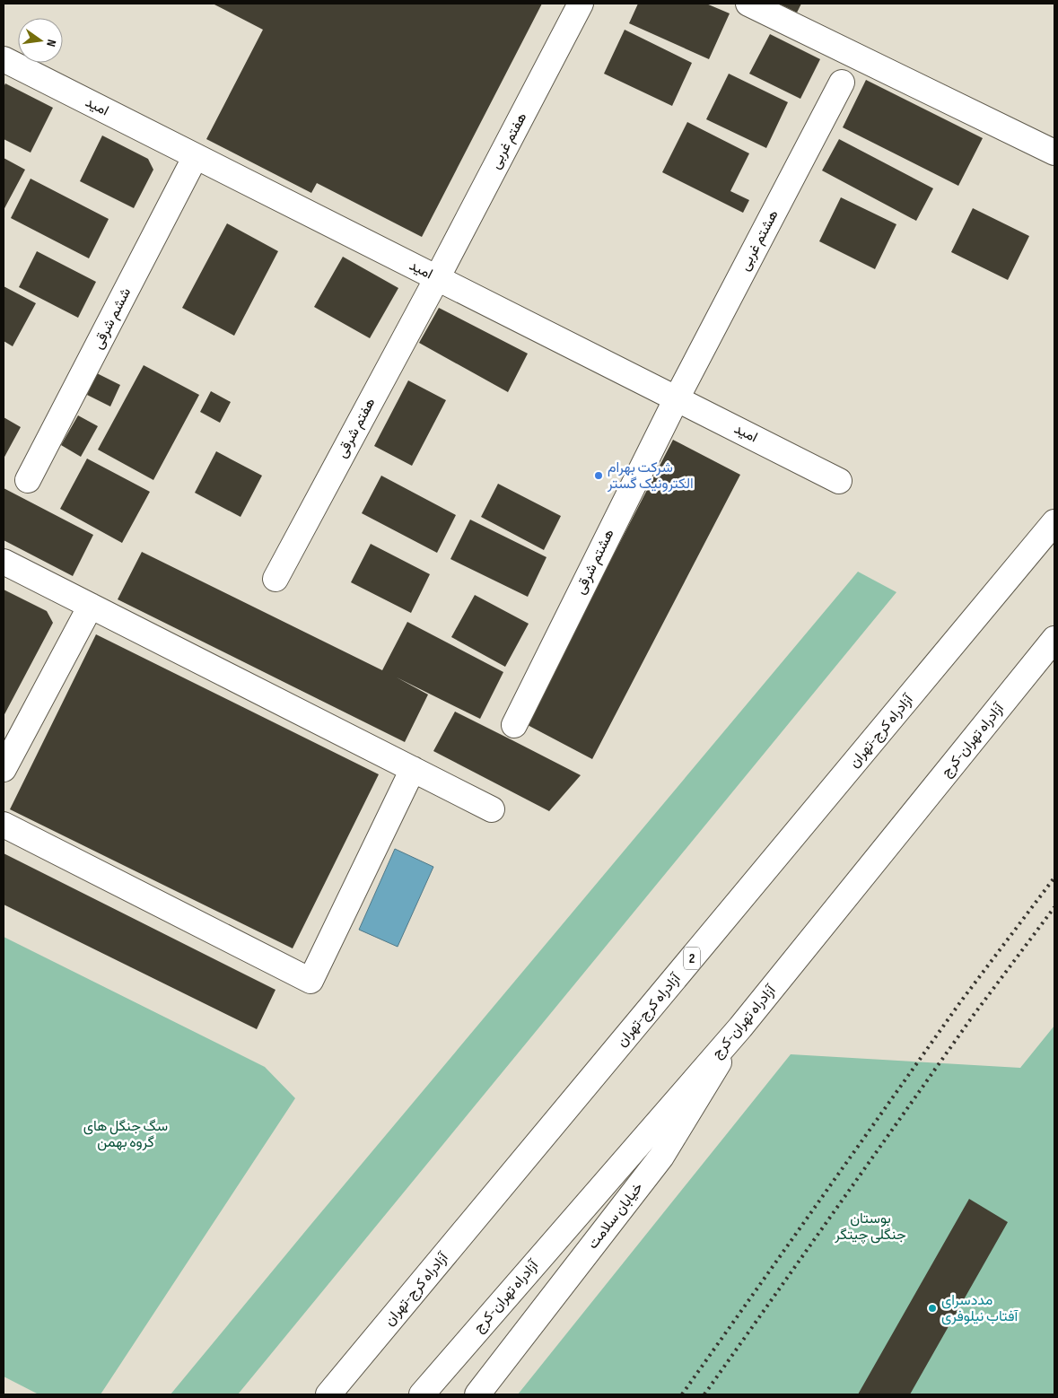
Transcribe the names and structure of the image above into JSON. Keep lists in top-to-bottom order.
{
  "streets": {
    "main road": [
      "امید",
      "هفتم غربی",
      "هشتم غربی",
      "ششم شرقی",
      "هفتم شرقی",
      "هشتم شرقی",
      "آزادراه کرج-تهران",
      "آزادراه تهران-کرج",
      "2",
      "خیابان سلامت"
    ]
  },
  "crossings": [
    ["امید", "هفتم غربی"],
    ["امید", "هشتم غربی"],
    ["امید", "ششم شرقی"],
    ["امید", "هفتم شرقی"],
    ["امید", "هشتم شرقی"],
    ["هفتم غربی", "هفتم شرقی"],
    ["هشتم غربی", "هشتم شرقی"],
    ["آزادراه تهران-کرج", "خیابان سلامت"]
  ],
  "parks": ["سگ جنگل های گروه بهمن", "بوستان جنگلی چیتگر"],
  "places": ["شرکت بهرام الکترونیک گستر", "مددسرای آفتاب نیلوفری"],
  "north": "right"
}
